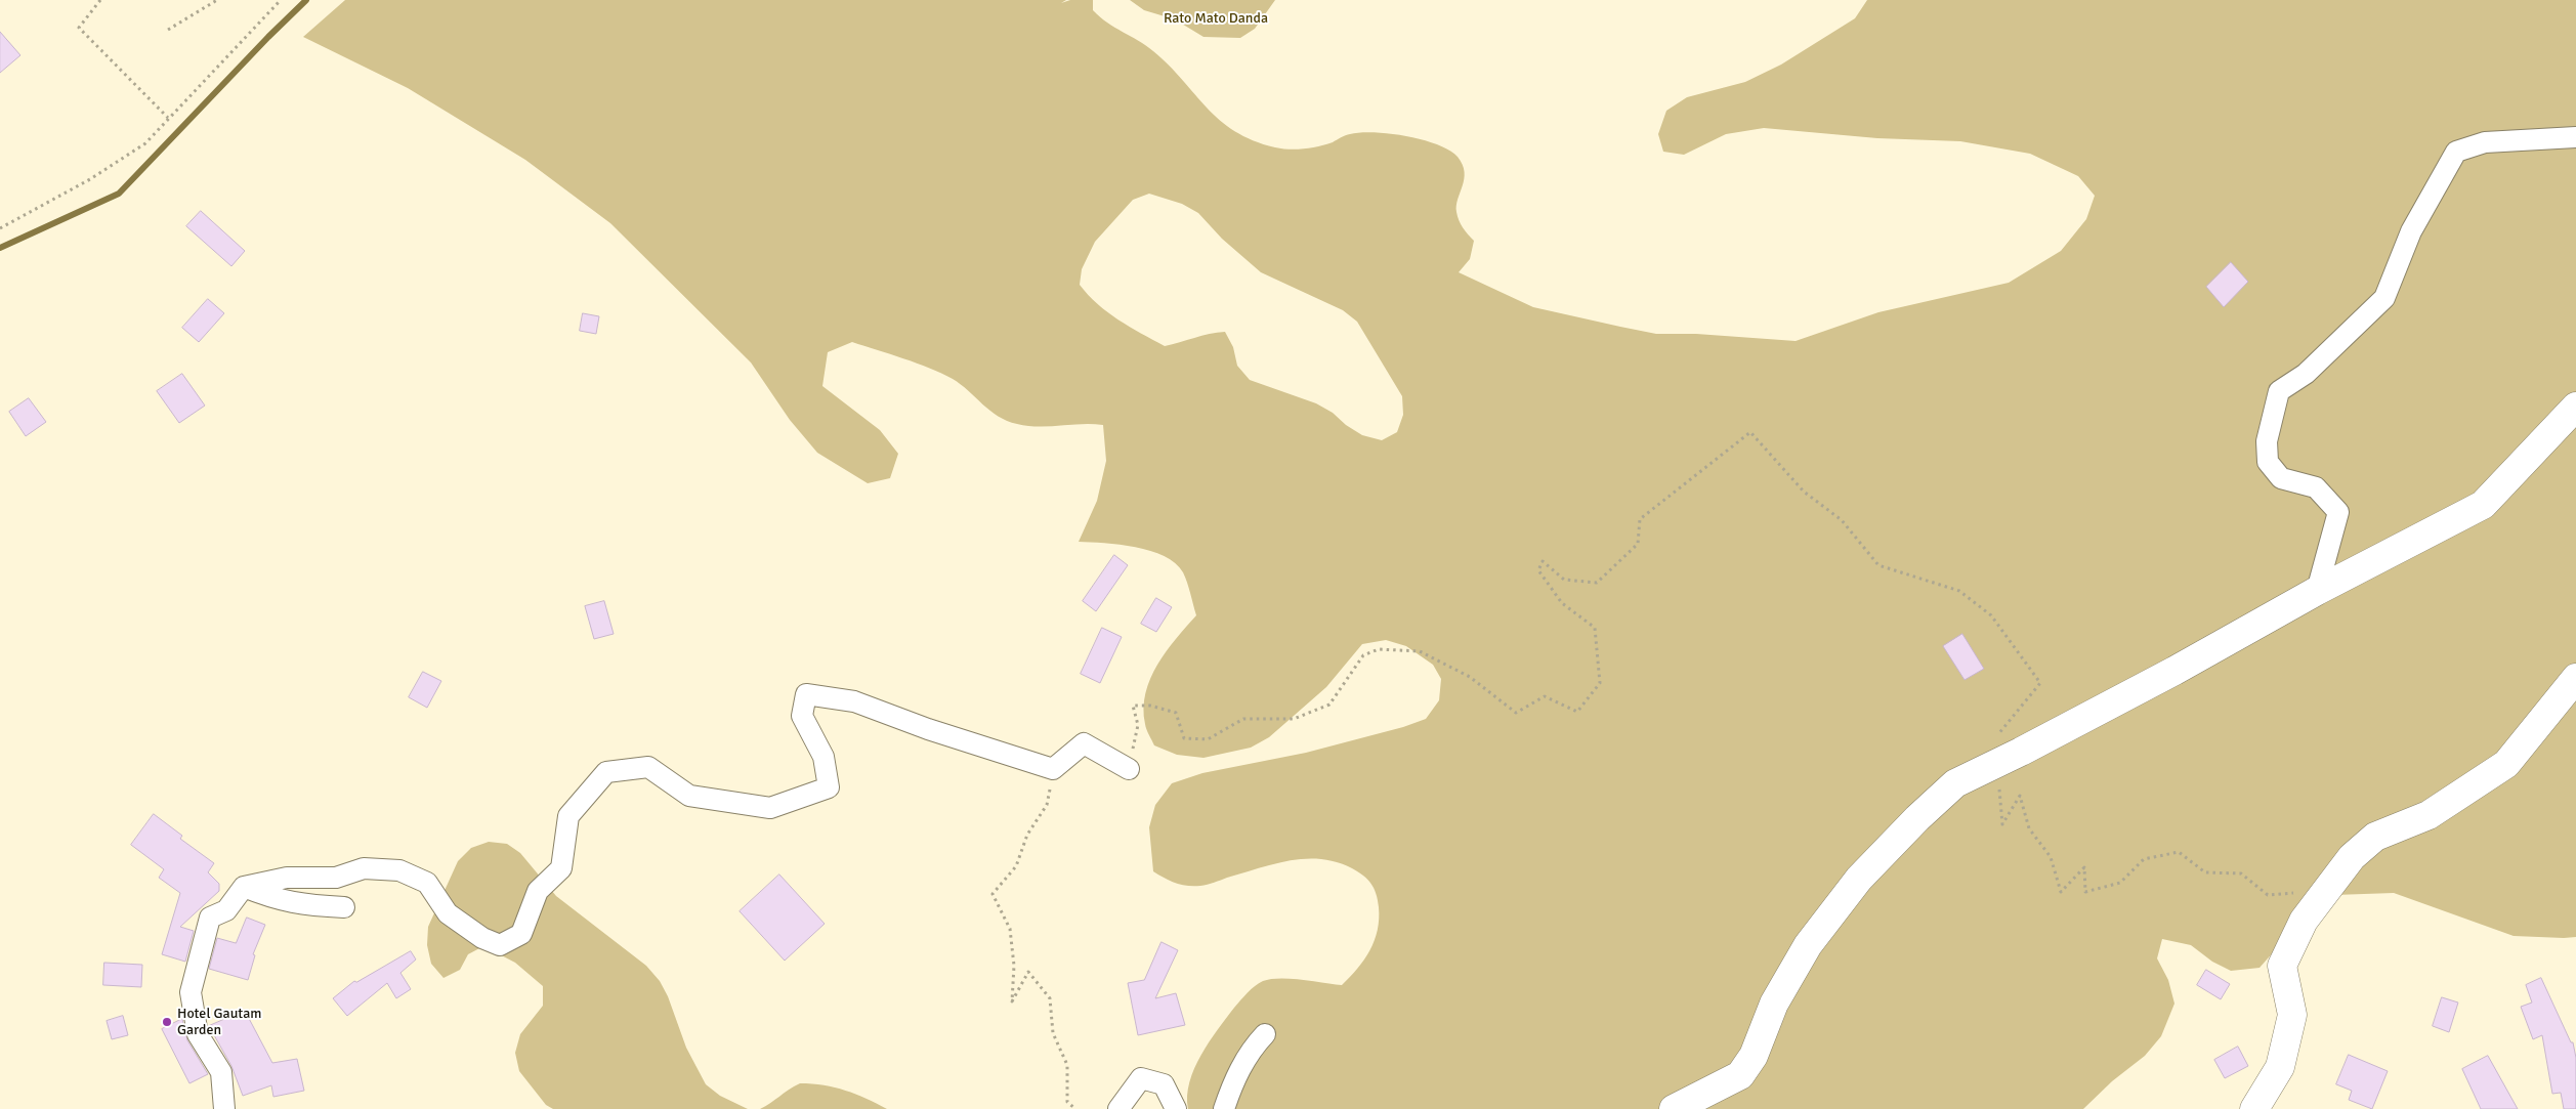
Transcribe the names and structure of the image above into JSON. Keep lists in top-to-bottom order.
{
  "parks": ["Rato Mato Danda"],
  "places": ["Hotel Gautam Garden"]
}
